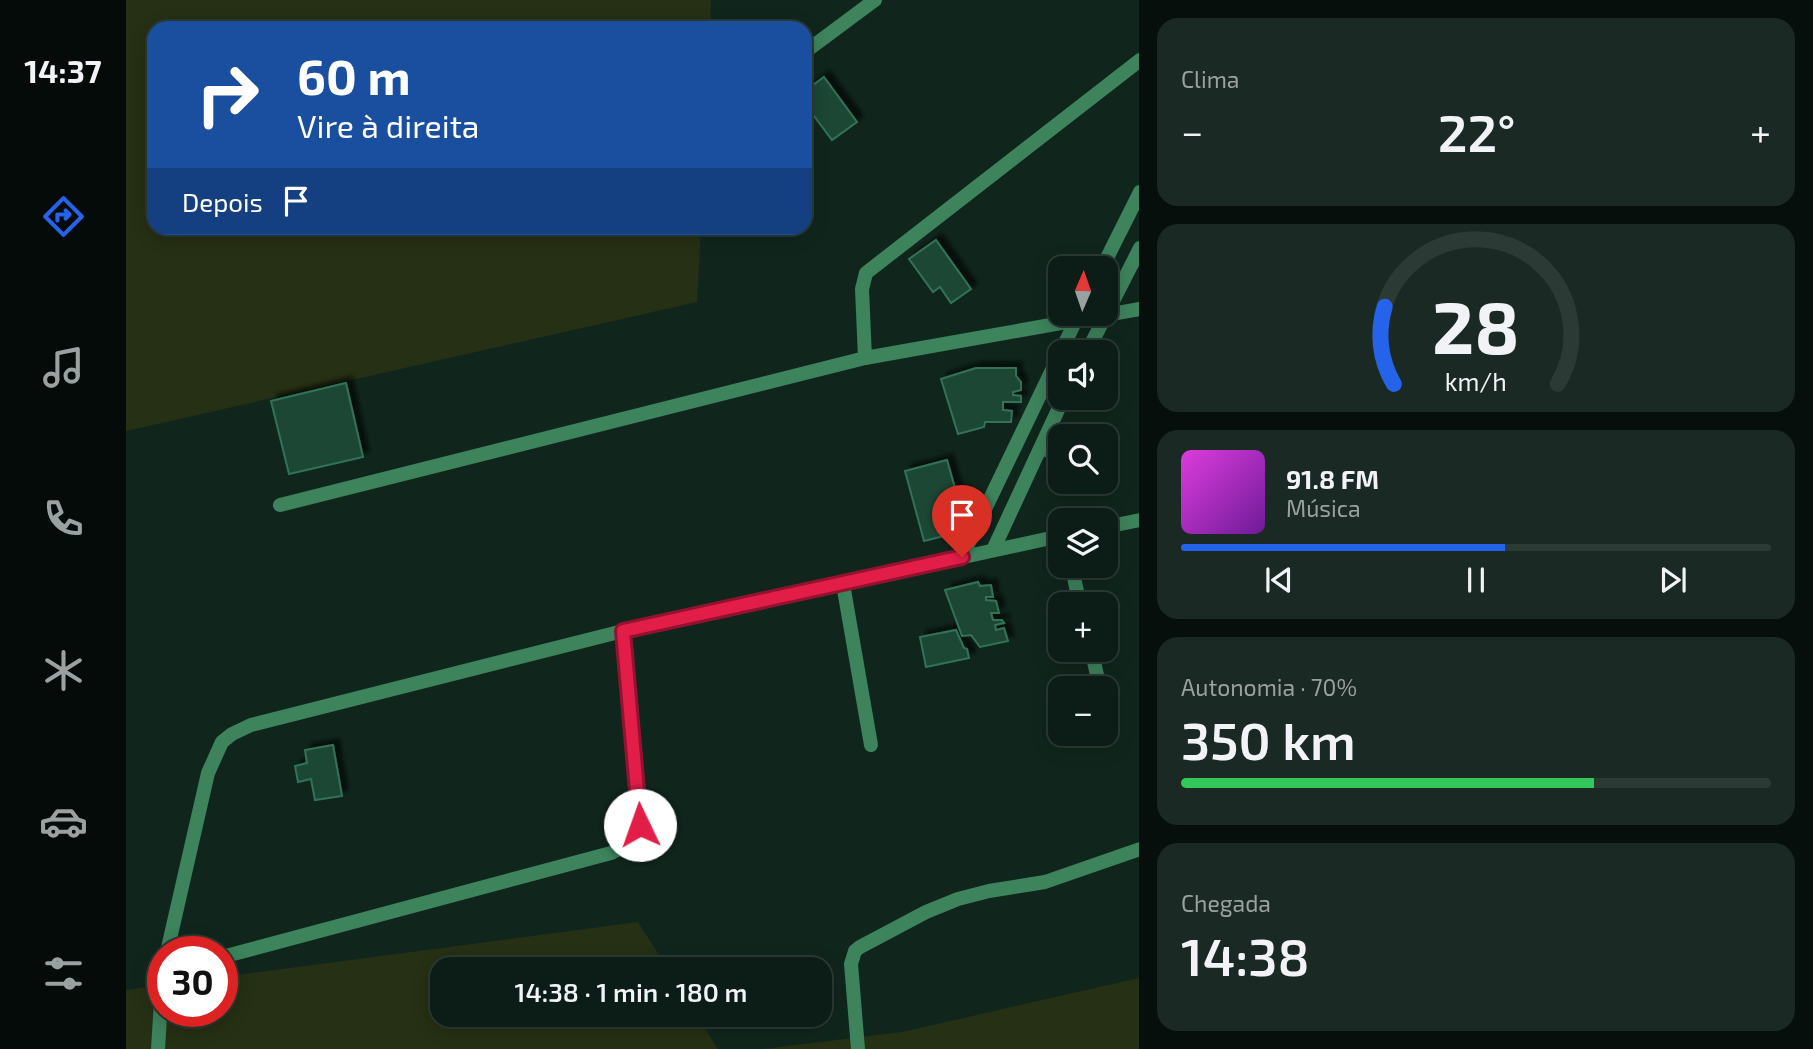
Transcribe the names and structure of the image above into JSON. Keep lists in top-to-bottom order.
{
  "north": "top",
  "page": {
    "tabs": "14:37",
    "tile": [
      "Clima",
      ["Autonomia · 70%", "350 km"],
      ["Chegada", "14:38"]
    ],
    "turn": ["60 m", "Vire à direita"],
    "heat": ["−", "22°", "+"],
    "then": "Depois",
    "map_buttons": ["+", "−"],
    "song": ["91.8 FM", "Música"],
    "limit": "30",
    "trip": "14:38 · 1 min · 180 m",
    "gauge": ["28", "km/h"]
  }
}
